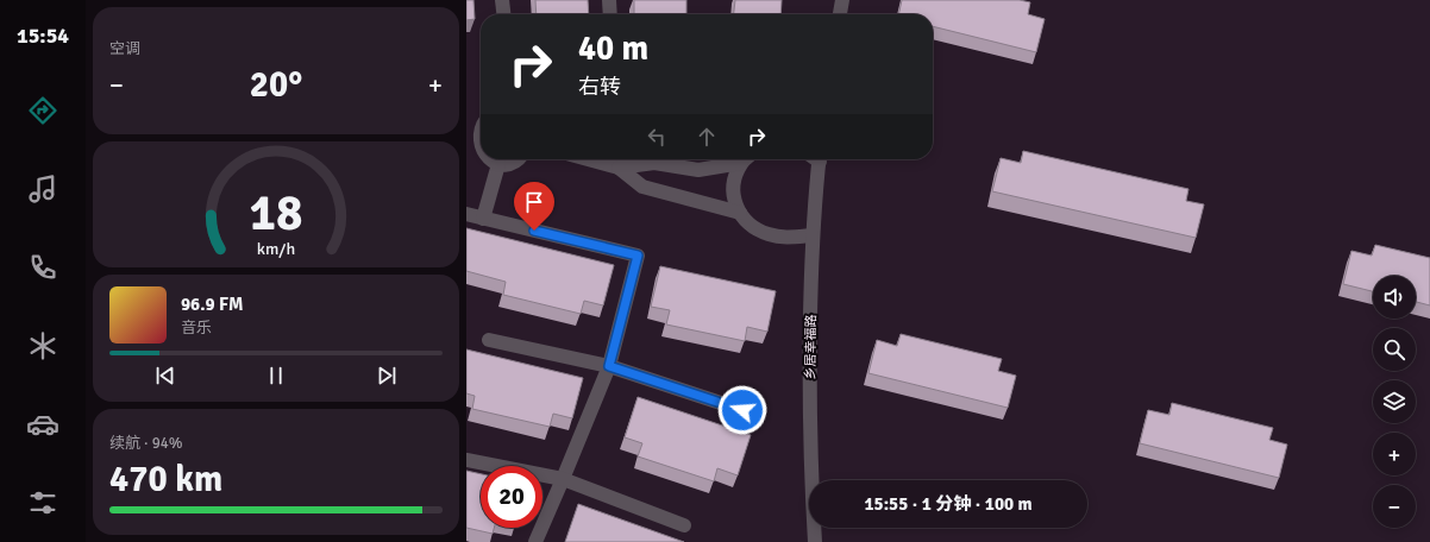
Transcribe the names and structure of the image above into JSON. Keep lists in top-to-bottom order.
{
  "streets": {
    "street": ["乡居幸福路"]
  },
  "page": {
    "tabs": "15:54",
    "tile": [
      "空调",
      ["续航 · 94%", "470 km"]
    ],
    "turn": ["40 m", "右转"],
    "heat": ["−", "20°", "+"],
    "map_buttons": ["+", "−"],
    "song": ["96.9 FM", "音乐"],
    "limit": "20",
    "trip": "15:55 · 1 分钟 · 100 m",
    "gauge": ["18", "km/h"]
  }
}
